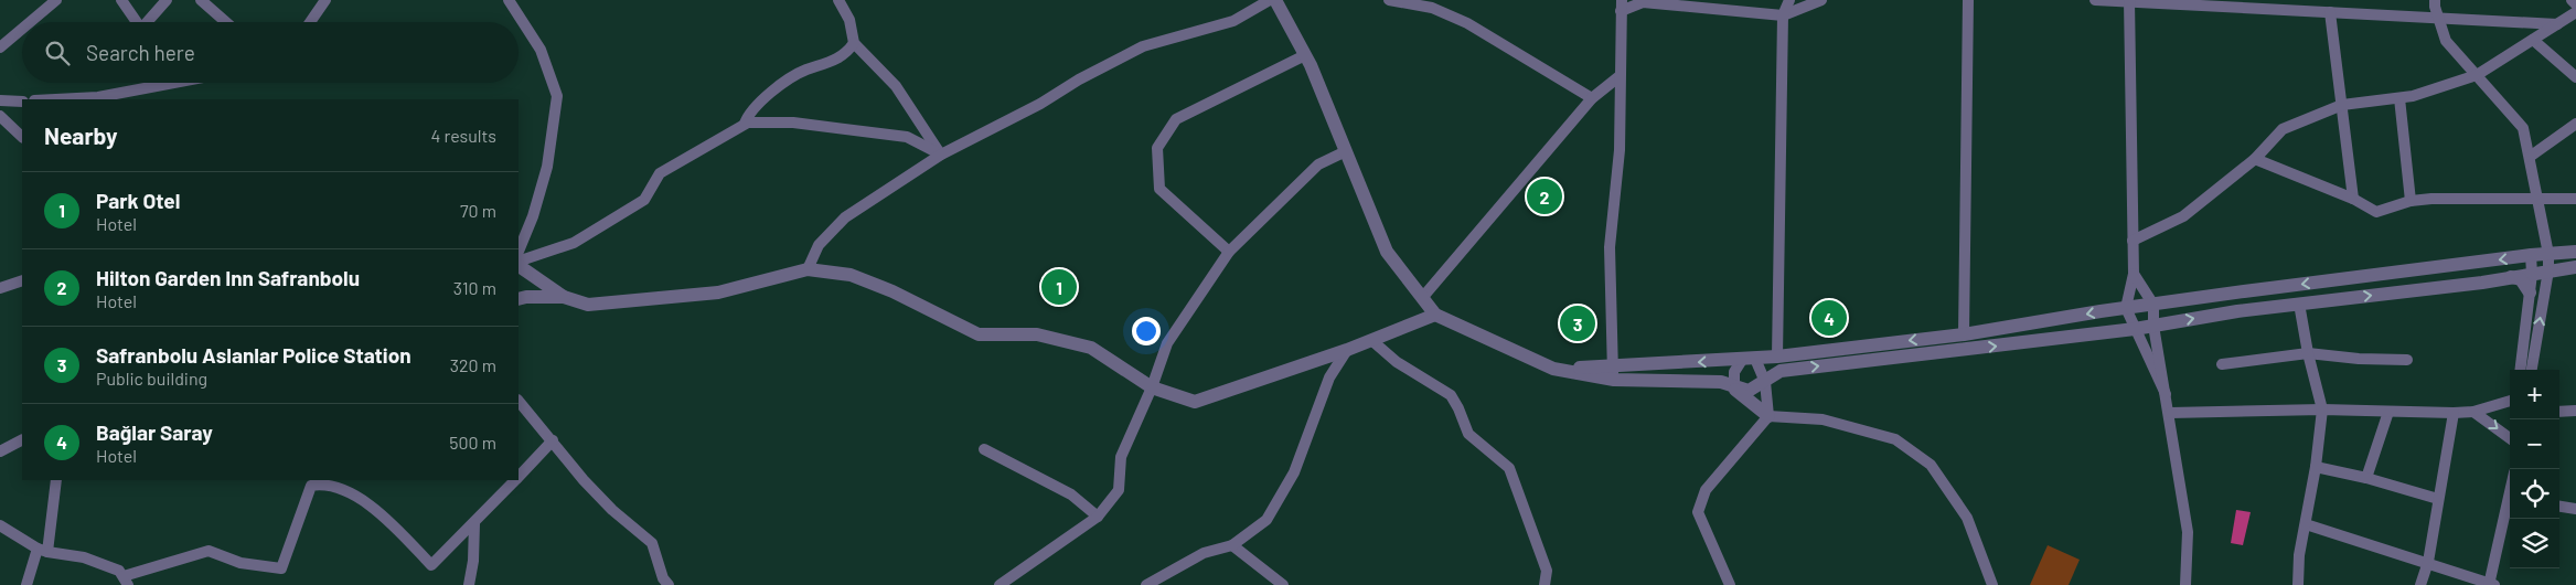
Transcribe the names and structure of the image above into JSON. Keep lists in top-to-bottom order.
{
  "page": {
    "search": "Search here",
    "heading": ["Nearby", "4 results"],
    "list": [
      {
        "mark": "1",
        "name": "Park Otel",
        "note": "Hotel",
        "value": "70 m"
      },
      {
        "mark": "2",
        "name": "Hilton Garden Inn Safranbolu",
        "note": "Hotel",
        "value": "310 m"
      },
      {
        "mark": "3",
        "name": "Safranbolu Aslanlar Police Station",
        "note": "Public building",
        "value": "320 m"
      },
      {
        "mark": "4",
        "name": "Bağlar Saray",
        "note": "Hotel",
        "value": "500 m"
      }
    ],
    "pins": [
      "2",
      "1",
      "4",
      "3"
    ],
    "map_buttons": ["+", "−"]
  }
}
